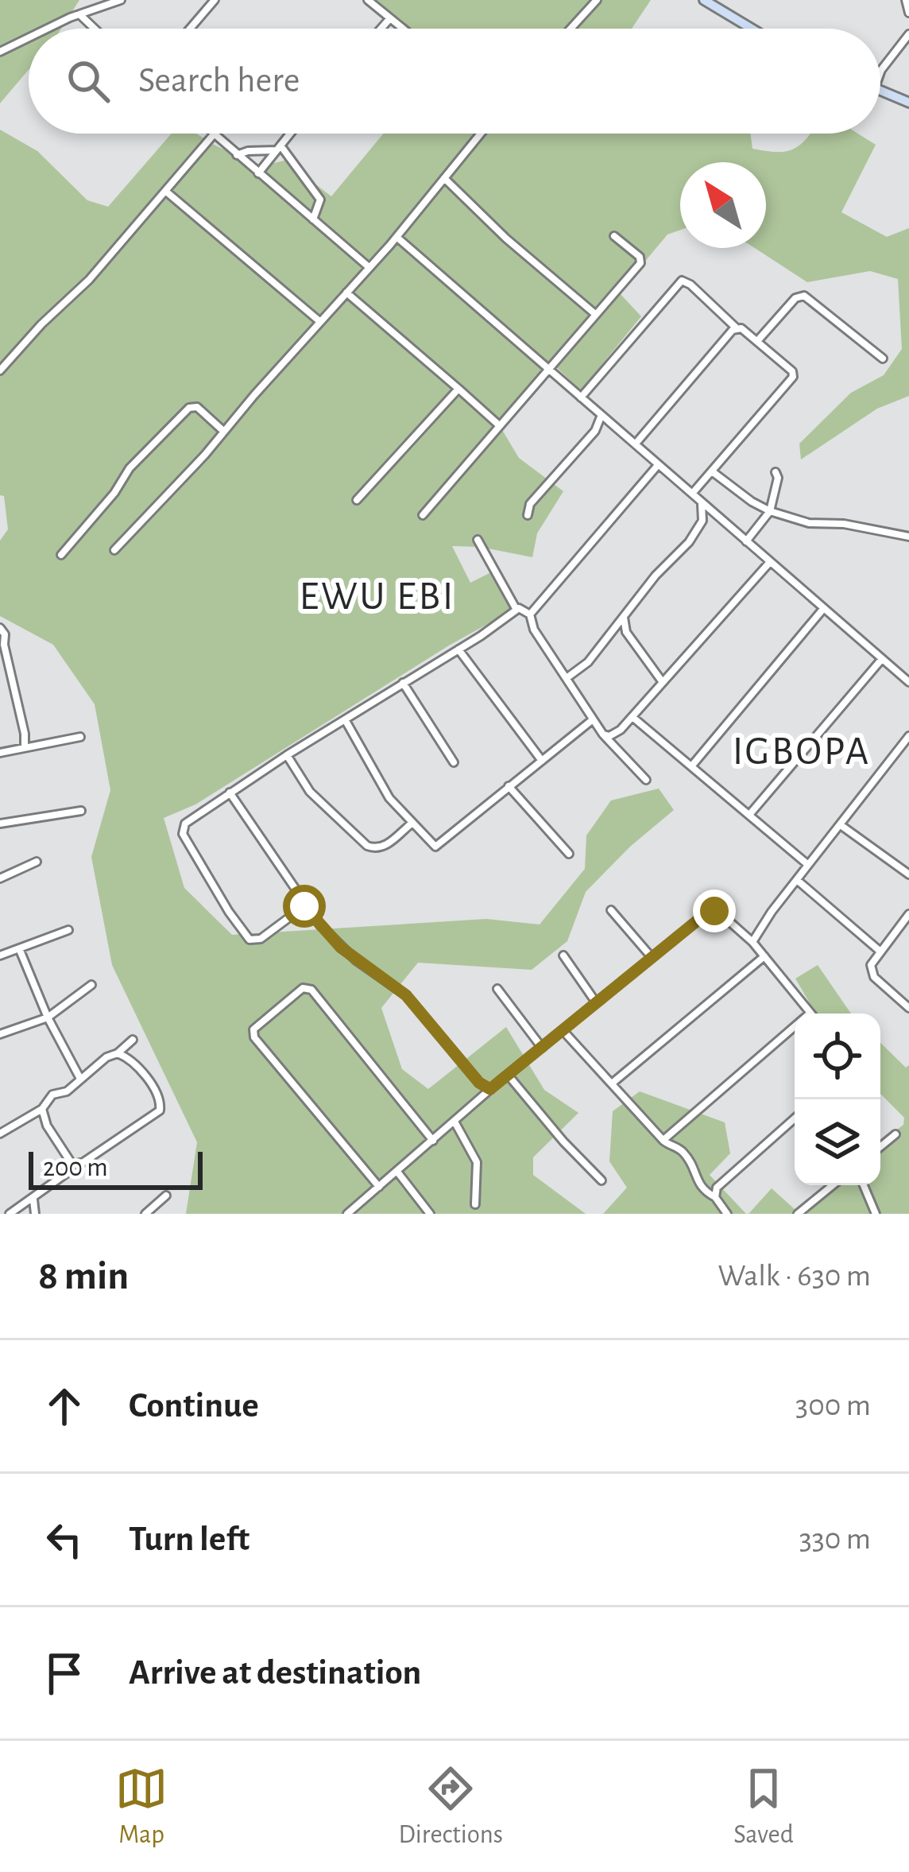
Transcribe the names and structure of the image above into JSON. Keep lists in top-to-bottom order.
{
  "districts": ["EWU EBI", "IGBOPA"],
  "scale_bar": "200 m",
  "north": "top left",
  "page": {
    "search": "Search here",
    "scale": "200 m",
    "heading": ["8 min", "Walk · 630 m"],
    "list": [
      ["Continue", "300 m"],
      ["Turn left", "330 m"],
      "Arrive at destination"
    ],
    "nav": ["Map", "Directions", "Saved"]
  }
}
